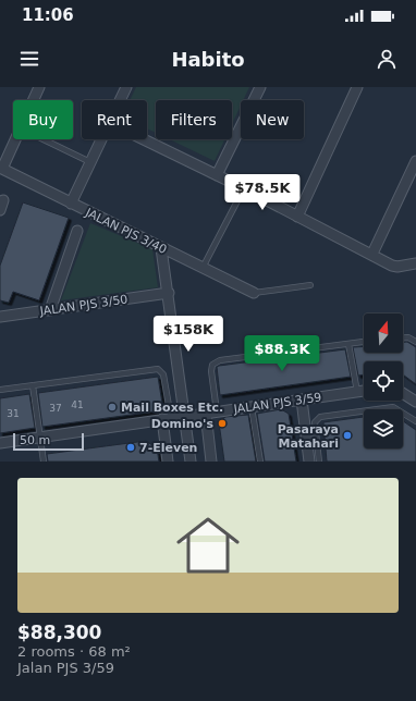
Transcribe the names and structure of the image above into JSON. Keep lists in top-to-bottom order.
{
  "streets": {
    "street": ["JALAN PJS 3/40", "JALAN PJS 3/50", "JALAN PJS 3/59"]
  },
  "places": [
    "Mail Boxes Etc.",
    "Domino's",
    "Pasaraya Matahari",
    "7-Eleven"
  ],
  "house_numbers": ["41", "37", "31"],
  "scale_bar": "50 m",
  "north": "top",
  "page": {
    "status": "11:06",
    "header": "Habito",
    "chip": [
      "Buy",
      "Rent",
      "Filters",
      "New"
    ],
    "price": ["$78.5K", "$158K", "$88.3K"],
    "scale": "50 m",
    "list": [
      {
        "name": "$88,300",
        "note": "2 rooms · 68 m² · Jalan PJS 3/59"
      }
    ]
  }
}
